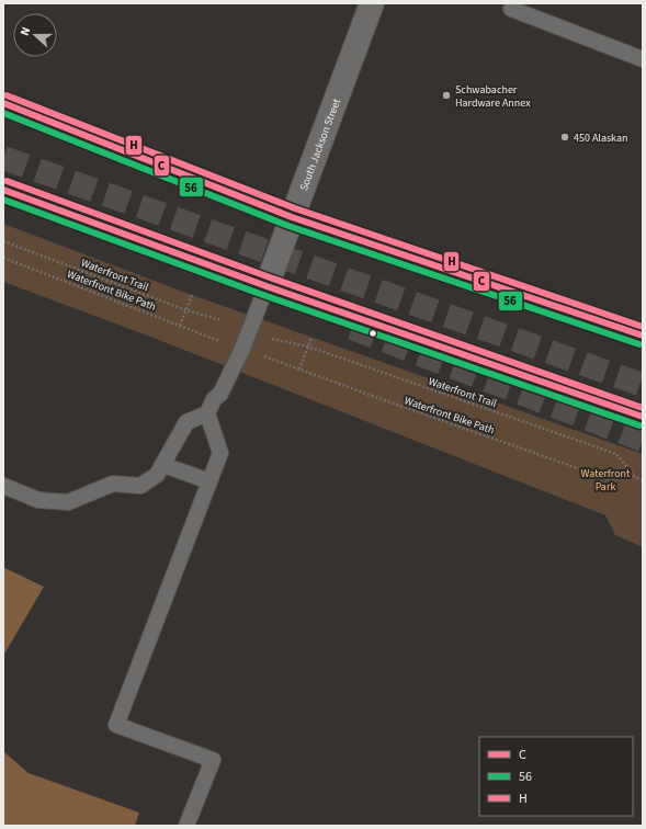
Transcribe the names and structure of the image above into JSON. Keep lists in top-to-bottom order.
{
  "streets": {
    "street": ["South Jackson Street"],
    "path": ["Waterfront Trail", "Waterfront Bike Path"]
  },
  "crossings": [
    ["Waterfront Trail", "Waterfront Bike Path"]
  ],
  "parks": ["Waterfront Park"],
  "places": ["Schwabacher Hardware Annex", "450 Alaskan"],
  "lines": ["transit line H", "transit line C", "transit line 56"],
  "legend": ["C", "56", "H"],
  "north": "left"
}
